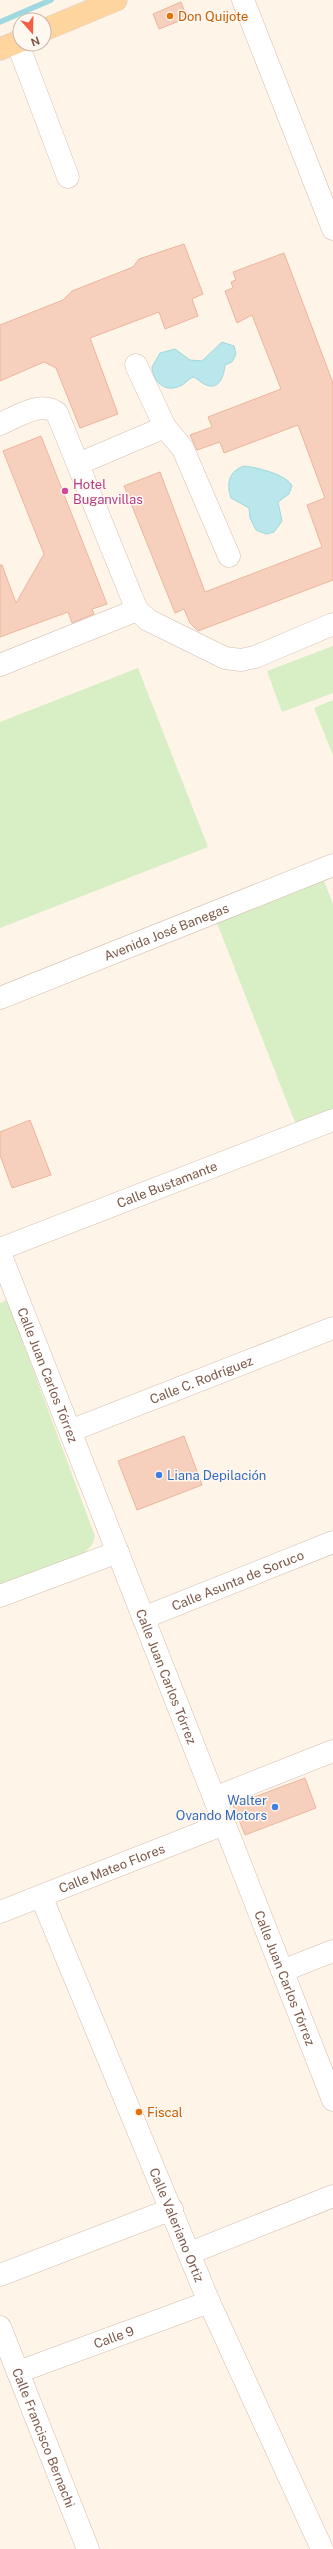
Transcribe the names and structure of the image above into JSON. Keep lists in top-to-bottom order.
{
  "streets": {
    "street": [
      "Avenida José Banegas",
      "Calle Bustamante",
      "Calle Juan Carlos Tórrez",
      "Calle C. Rodríguez",
      "Calle Asunta de Soruco",
      "Calle Mateo Flores",
      "Calle Valeriano Ortiz",
      "Calle 9",
      "Calle Francisco Bernachi"
    ]
  },
  "crossings": [
    ["Calle Juan Carlos Tórrez", "Calle C. Rodríguez"],
    ["Calle Juan Carlos Tórrez", "Calle Asunta de Soruco"],
    ["Calle Juan Carlos Tórrez", "Calle Mateo Flores"],
    ["Calle Mateo Flores", "Calle Valeriano Ortiz"],
    ["Calle Valeriano Ortiz", "Calle 9"],
    ["Calle 9", "Calle Francisco Bernachi"]
  ],
  "places": [
    "Don Quijote",
    "Hotel Buganvillas",
    "Liana Depilación",
    "Walter Ovando Motors",
    "Fiscal"
  ],
  "north": "bottom"
}
